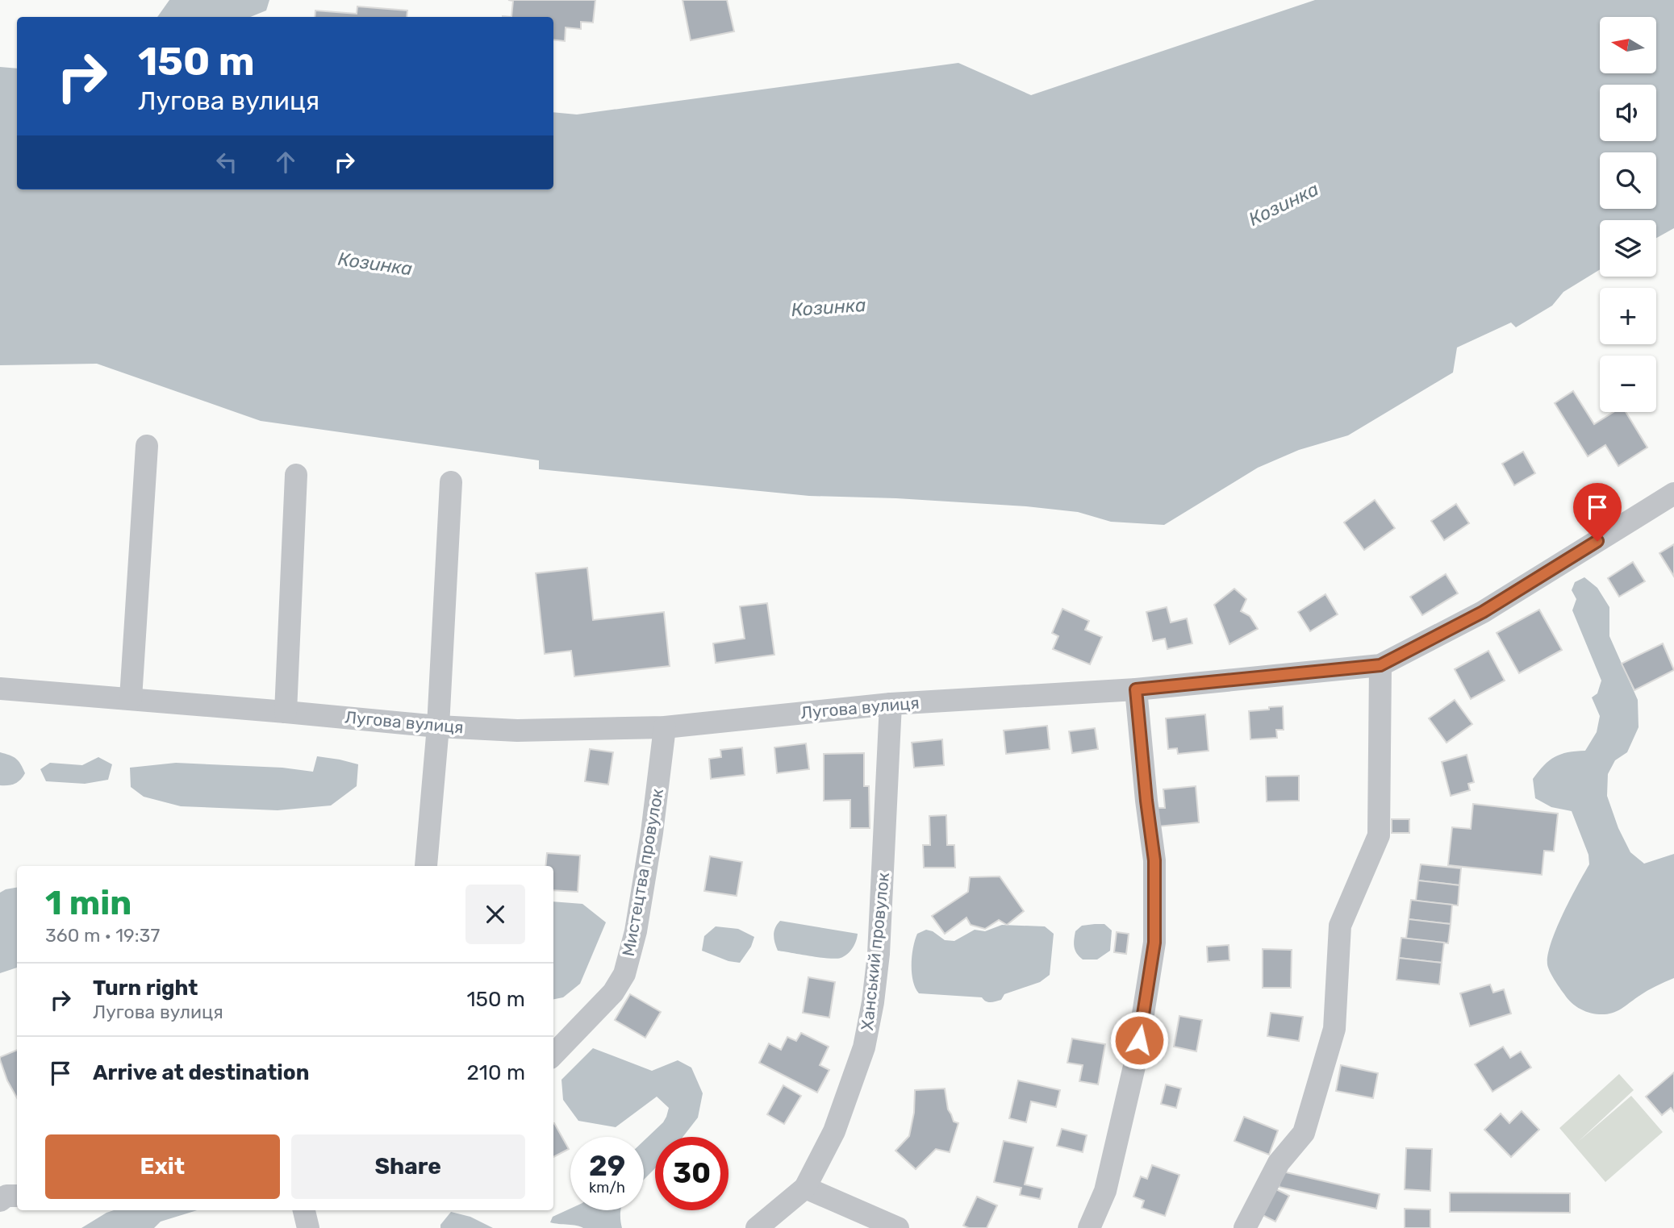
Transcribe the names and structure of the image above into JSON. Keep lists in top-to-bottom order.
{
  "streets": {
    "street": ["Лугова вулиця", "Мистецтва провулок", "Ханський провулок"]
  },
  "crossings": [
    ["Лугова вулиця", "Мистецтва провулок"],
    ["Лугова вулиця", "Ханський провулок"]
  ],
  "water": ["Козинка"],
  "north": "left",
  "page": {
    "map_buttons": ["+", "−"],
    "turn": ["150 m", "Лугова вулиця"],
    "heading": ["1 min", "360 m · 19:37"],
    "list": [
      {
        "name": "Turn right",
        "note": "Лугова вулиця",
        "value": "150 m"
      },
      {
        "name": "Arrive at destination",
        "value": "210 m"
      }
    ],
    "buttons": ["Exit", "Share"],
    "speed": "29 km/h",
    "limit": "30"
  }
}
